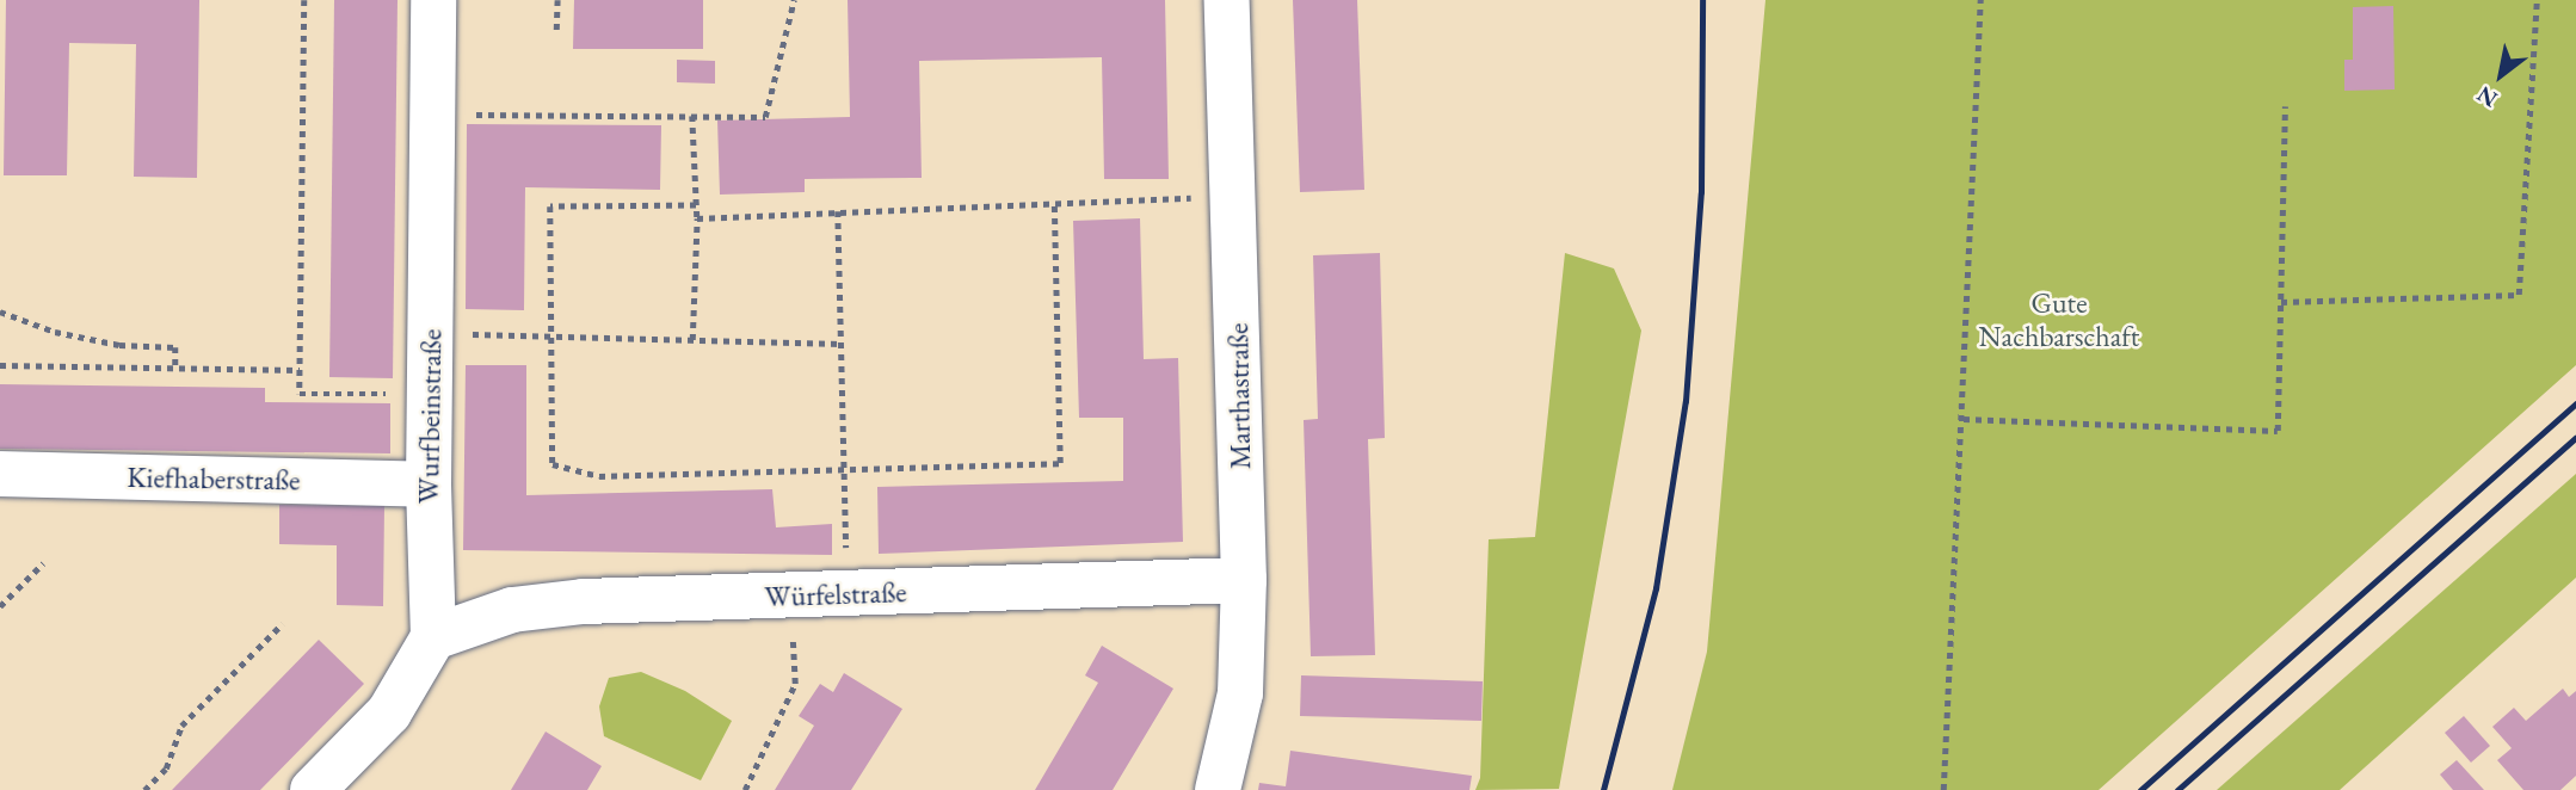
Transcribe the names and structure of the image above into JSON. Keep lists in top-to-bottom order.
{
  "streets": {
    "street": [
      "Marthastraße",
      "Wurfbeinstraße",
      "Kiefhaberstraße",
      "Würfelstraße"
    ]
  },
  "crossings": [
    ["Marthastraße", "Würfelstraße"],
    ["Wurfbeinstraße", "Kiefhaberstraße"],
    ["Wurfbeinstraße", "Würfelstraße"]
  ],
  "parks": ["Gute Nachbarschaft"],
  "north": "bottom left"
}
